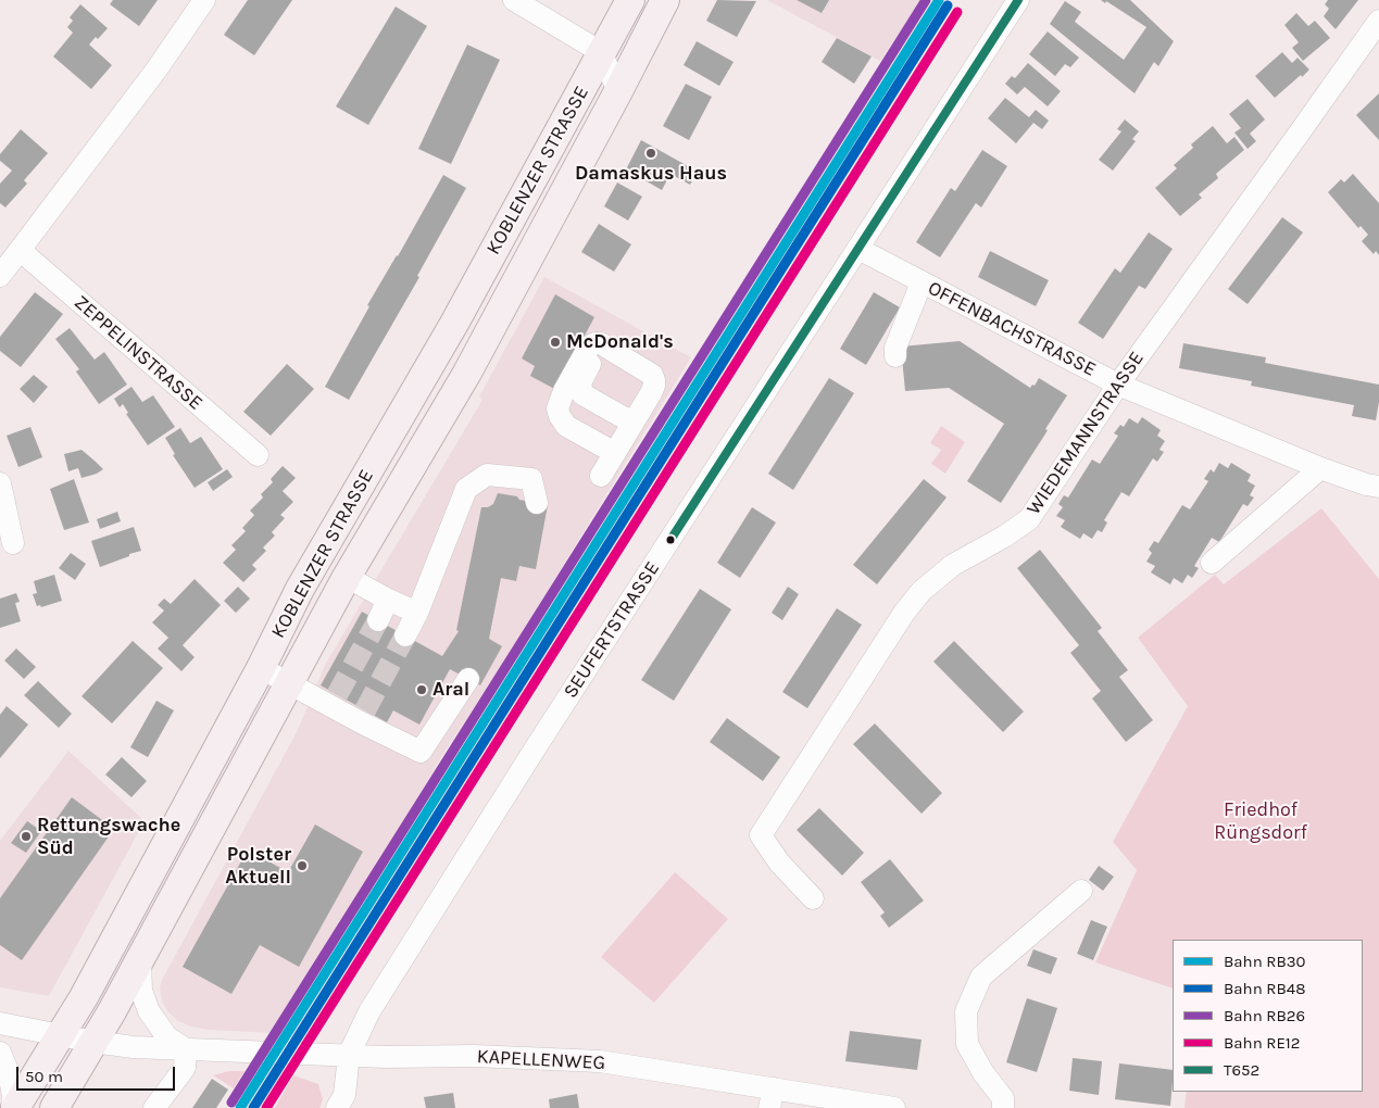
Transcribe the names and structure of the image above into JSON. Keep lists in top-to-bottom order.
{
  "streets": {
    "main road": ["KOBLENZER STRASSE"],
    "street": [
      "OFFENBACHSTRASSE",
      "ZEPPELINSTRASSE",
      "WIEDEMANNSTRASSE",
      "SEUFERTSTRASSE",
      "KAPELLENWEG"
    ]
  },
  "crossings": [
    ["KOBLENZER STRASSE", "KAPELLENWEG"],
    ["OFFENBACHSTRASSE", "WIEDEMANNSTRASSE"],
    ["OFFENBACHSTRASSE", "SEUFERTSTRASSE"],
    ["SEUFERTSTRASSE", "KAPELLENWEG"]
  ],
  "parks": ["Friedhof Rüngsdorf"],
  "places": [
    "Damaskus Haus",
    "McDonald's",
    "Aral",
    "Rettungswache Süd",
    "Polster Aktuell"
  ],
  "lines": [
    "rail line RB30",
    "rail line RB26",
    "transit line T652",
    "rail line RB48",
    "rail line RE12"
  ],
  "legend": [
    "Bahn RB30",
    "Bahn RB48",
    "Bahn RB26",
    "Bahn RE12",
    "T652"
  ],
  "scale_bar": "50 m"
}
